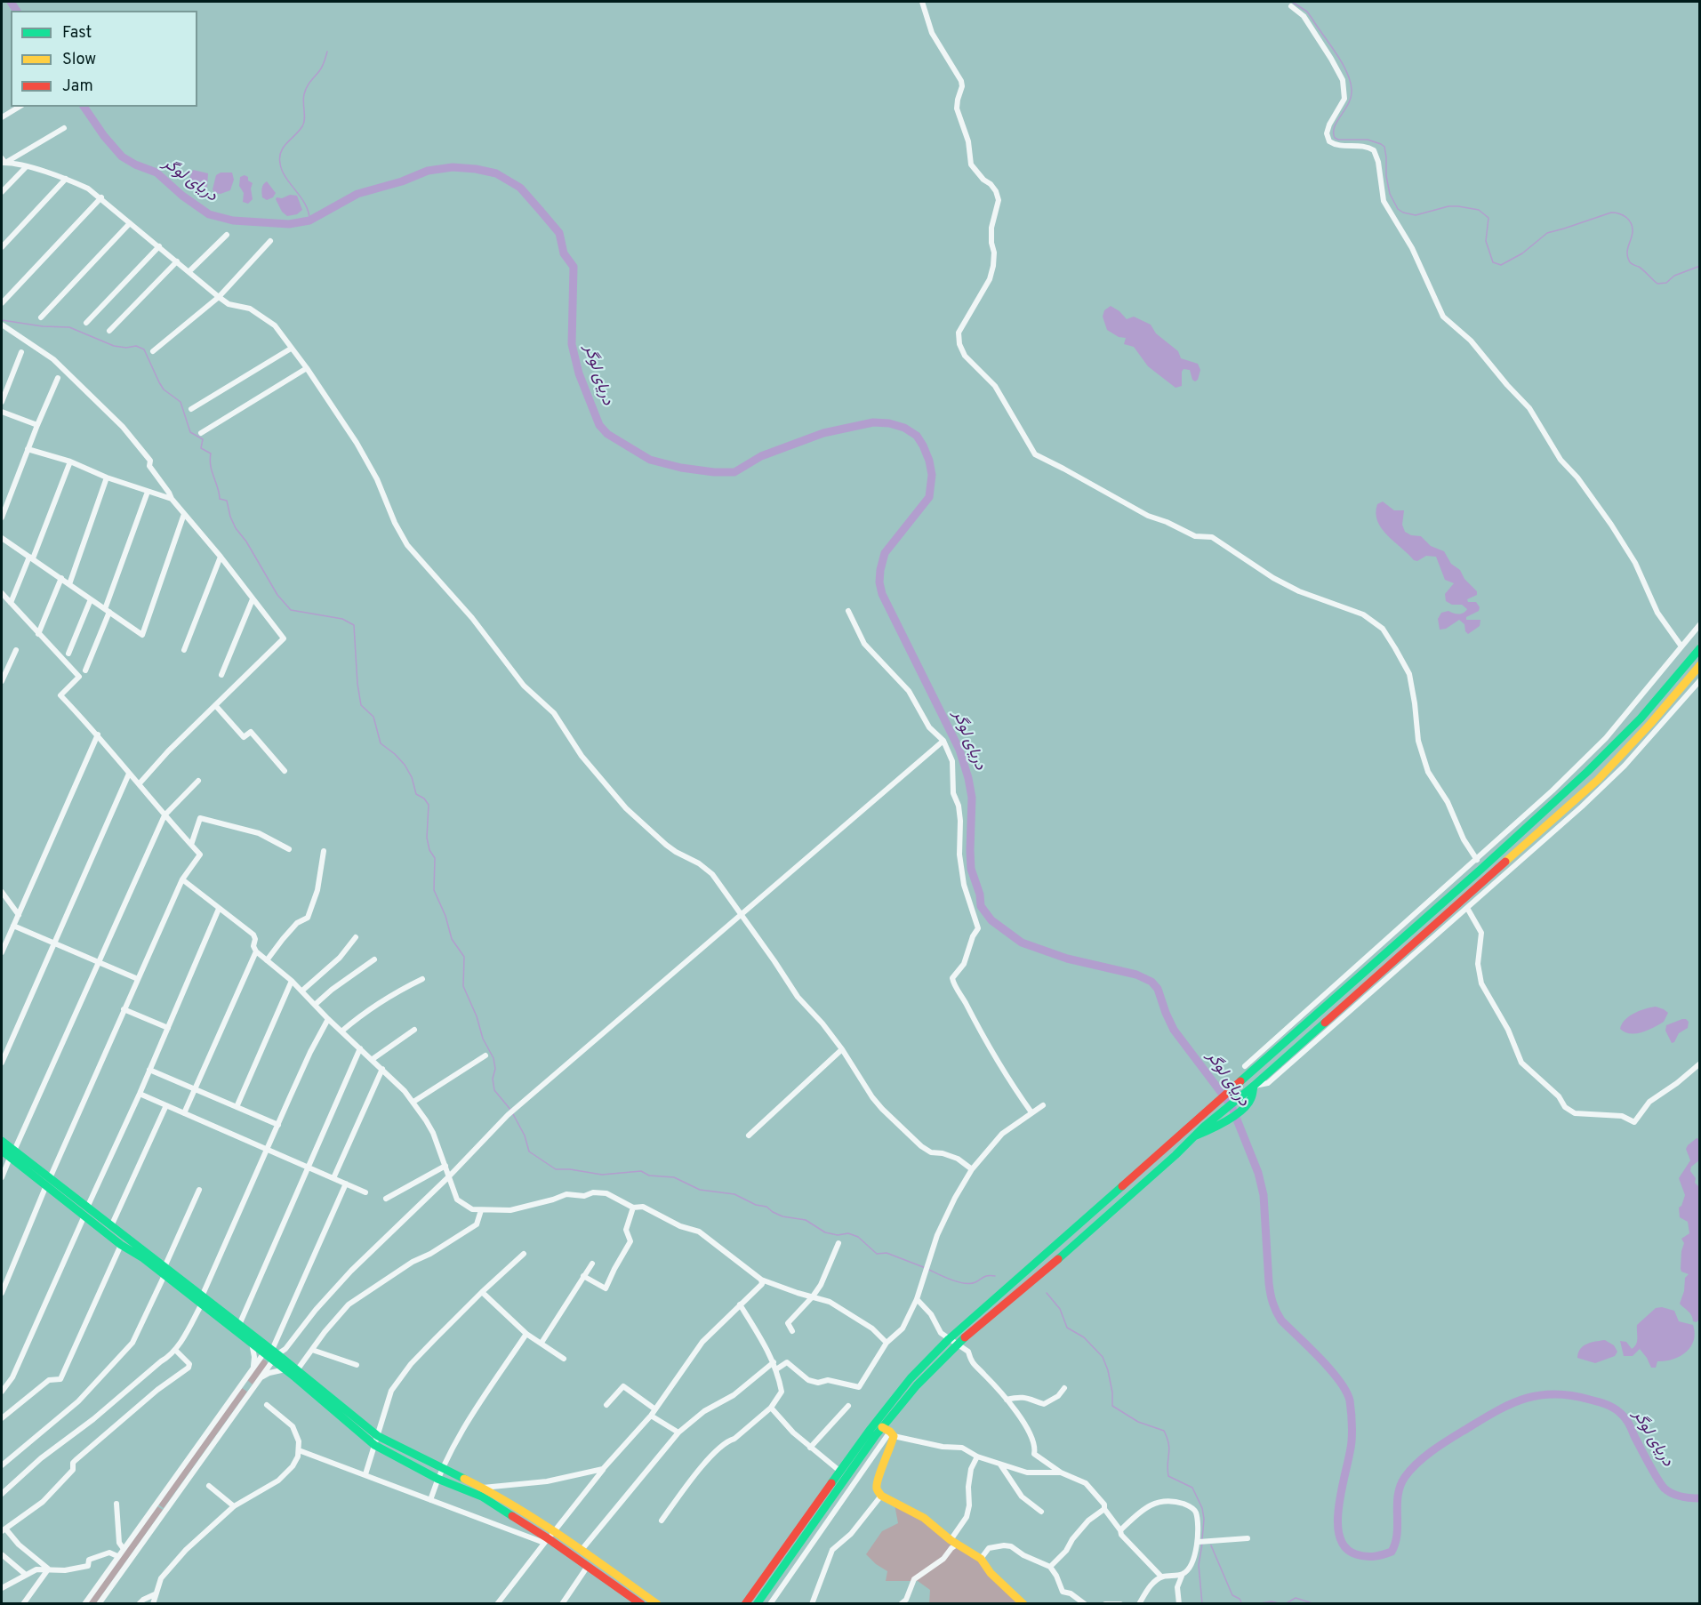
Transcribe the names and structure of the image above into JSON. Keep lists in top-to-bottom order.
{
  "water": ["دریای لوگر"],
  "legend": ["Fast", "Slow", "Jam"]
}
